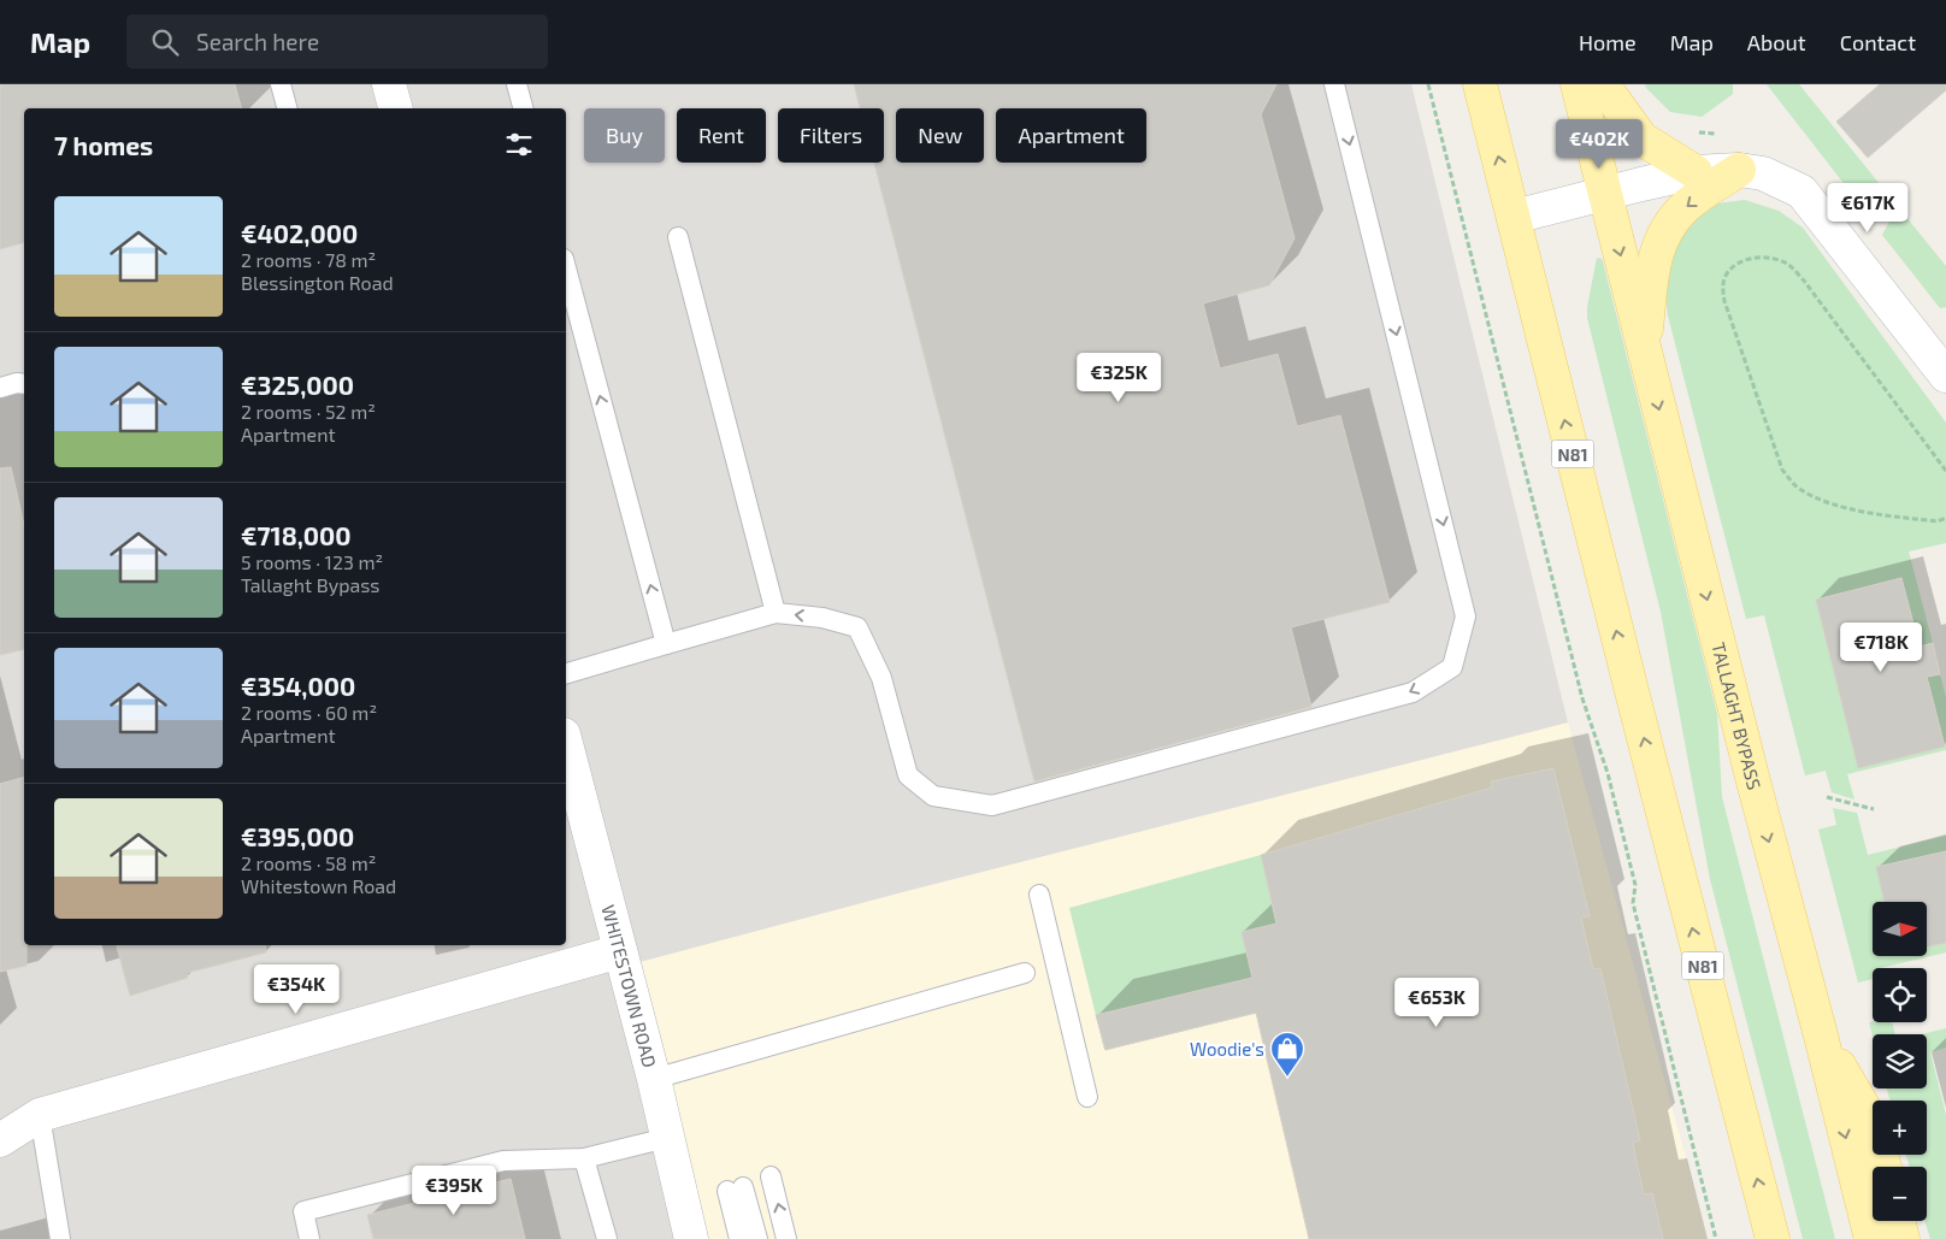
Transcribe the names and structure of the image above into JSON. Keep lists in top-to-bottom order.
{
  "streets": {
    "main road": ["N81", "TALLAGHT BYPASS"],
    "street": ["WHITESTOWN ROAD"]
  },
  "places": {
    "shop": ["Woodie's"]
  },
  "north": "right",
  "page": {
    "header": "Map",
    "search": "Search here",
    "nav": [
      "Home",
      "Map",
      "About",
      "Contact"
    ],
    "chip": [
      "Buy",
      "Rent",
      "Filters",
      "New",
      "Apartment"
    ],
    "heading": "7 homes",
    "price": [
      "€402K",
      "€617K",
      "€325K",
      "€718K",
      "€354K",
      "€653K",
      "€395K"
    ],
    "list": [
      {
        "name": "€402,000",
        "note": "2 rooms · 78 m² · Blessington Road"
      },
      {
        "name": "€325,000",
        "note": "2 rooms · 52 m² · Apartment"
      },
      {
        "name": "€718,000",
        "note": "5 rooms · 123 m² · Tallaght Bypass"
      },
      {
        "name": "€354,000",
        "note": "2 rooms · 60 m² · Apartment"
      },
      {
        "name": "€395,000",
        "note": "2 rooms · 58 m² · Whitestown Road"
      }
    ],
    "map_buttons": ["+", "−"]
  }
}
